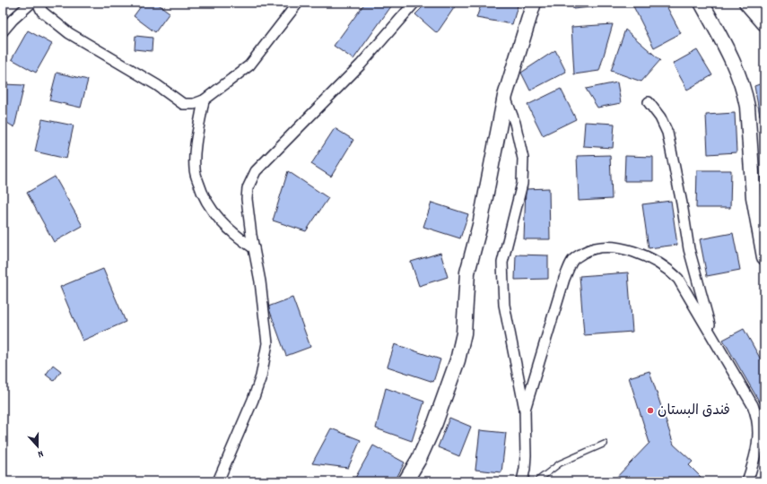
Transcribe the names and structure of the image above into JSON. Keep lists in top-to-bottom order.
{
  "places": ["فندق البستان"],
  "north": "bottom"
}
